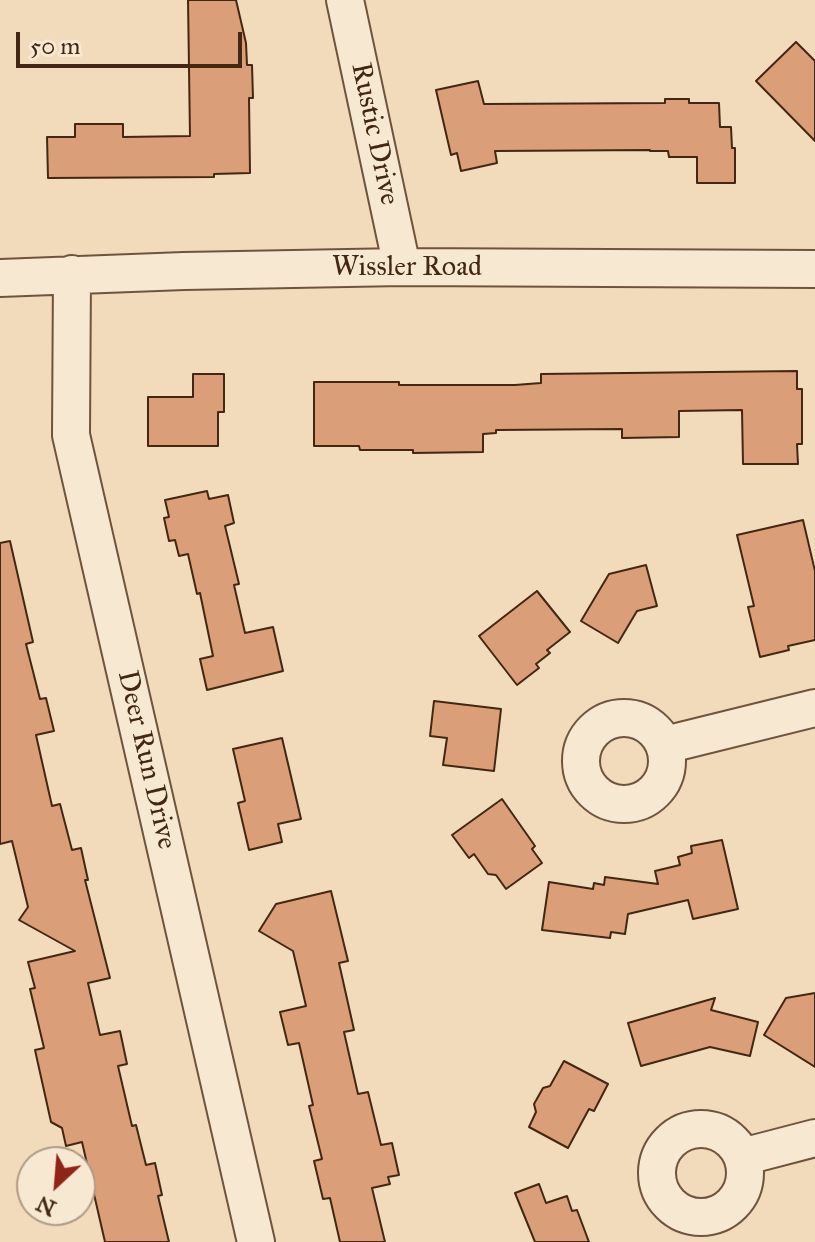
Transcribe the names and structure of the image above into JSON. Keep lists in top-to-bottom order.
{
  "streets": {
    "street": ["Rustic Drive", "Wissler Road", "Deer Run Drive"]
  },
  "crossings": [
    ["Rustic Drive", "Wissler Road"],
    ["Wissler Road", "Deer Run Drive"]
  ],
  "scale_bar": "50 m",
  "north": "bottom left"
}
